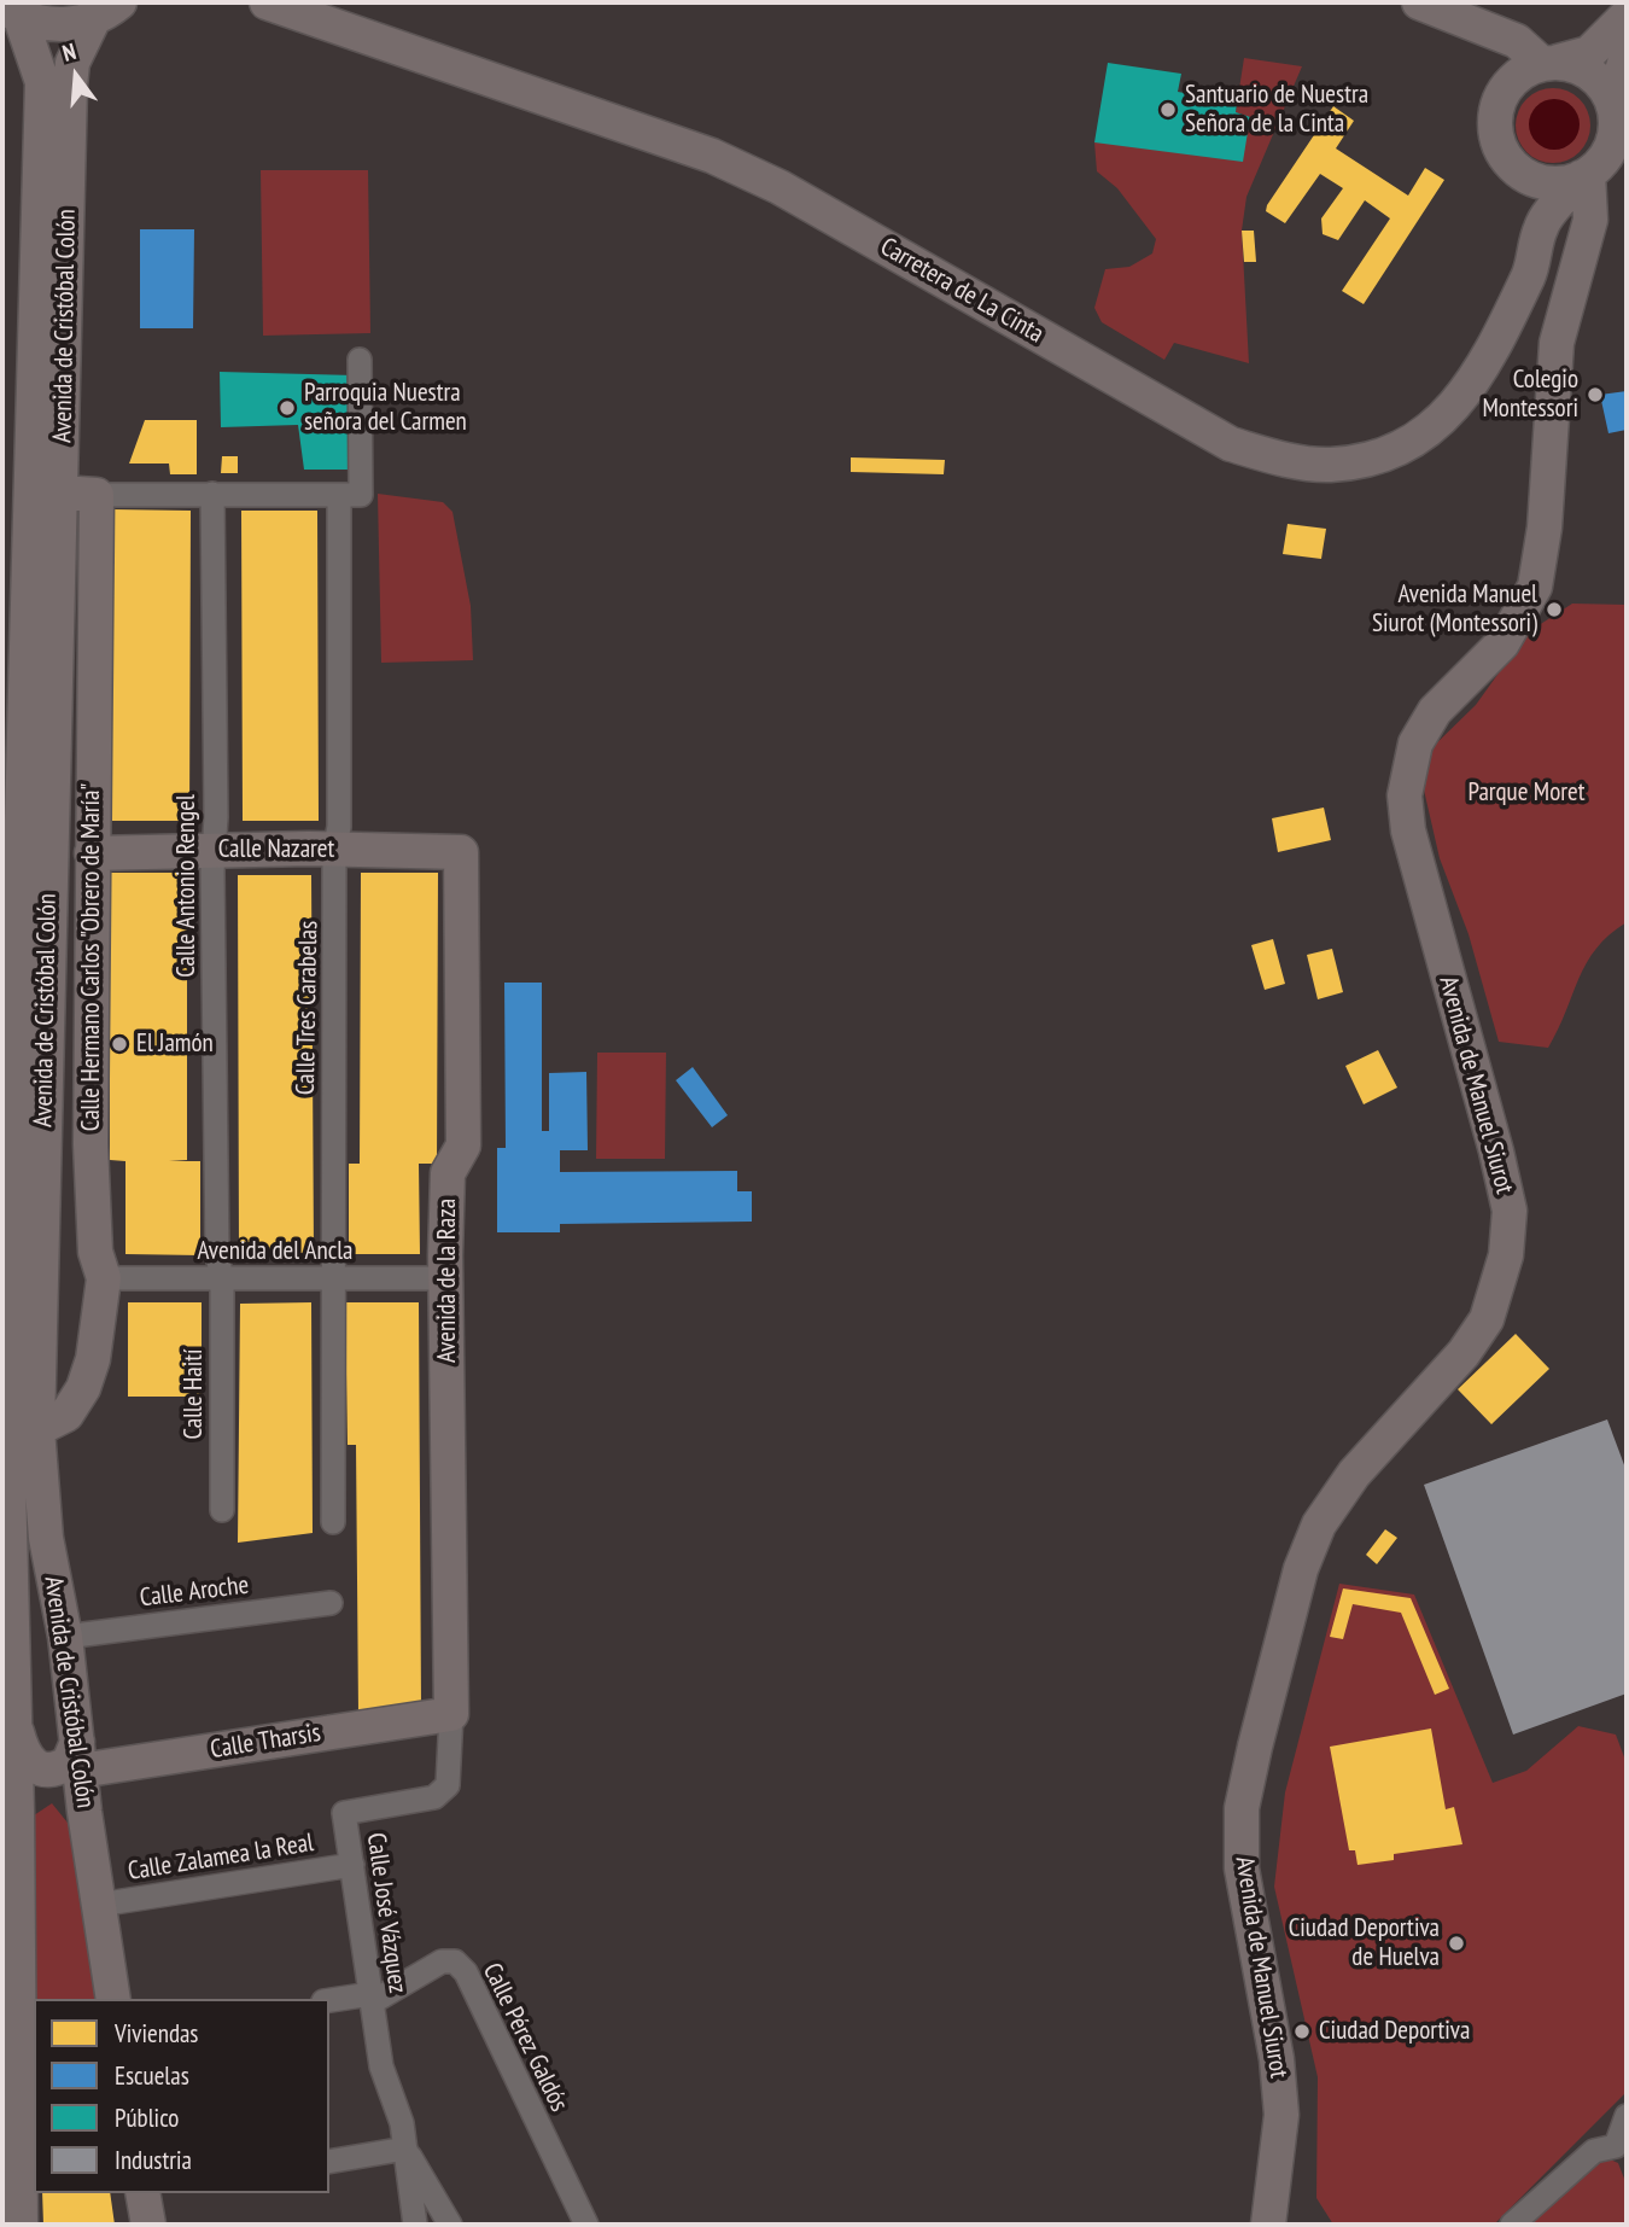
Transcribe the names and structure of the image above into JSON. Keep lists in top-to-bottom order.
{
  "streets": {
    "main road": [
      "Carretera de La Cinta",
      "Avenida de Cristóbal Colón",
      "Calle Nazaret",
      "Calle Hermano Carlos \"Obrero de María\"",
      "Avenida de Manuel Siurot",
      "Avenida de la Raza",
      "Calle Tharsis"
    ],
    "street": [
      "Calle Antonio Rengel",
      "Calle Tres Carabelas",
      "Avenida del Ancla",
      "Calle Haití",
      "Calle Aroche",
      "Calle Zalamea la Real",
      "Calle José Vázquez",
      "Calle Pérez Galdós"
    ]
  },
  "crossings": [
    ["Carretera de La Cinta", "Avenida de Manuel Siurot"],
    ["Avenida de Cristóbal Colón", "Calle Hermano Carlos \"Obrero de María\""],
    ["Avenida de Cristóbal Colón", "Calle Aroche"],
    ["Avenida de Cristóbal Colón", "Calle Tharsis"],
    ["Avenida de Cristóbal Colón", "Calle Zalamea la Real"],
    ["Calle Nazaret", "Calle Antonio Rengel"],
    ["Calle Nazaret", "Calle Hermano Carlos \"Obrero de María\""],
    ["Calle Nazaret", "Calle Tres Carabelas"],
    ["Calle Nazaret", "Avenida de la Raza"],
    ["Calle Antonio Rengel", "Avenida del Ancla"],
    ["Calle Antonio Rengel", "Calle Haití"],
    ["Calle Hermano Carlos \"Obrero de María\"", "Avenida del Ancla"],
    ["Calle Tres Carabelas", "Avenida del Ancla"],
    ["Avenida del Ancla", "Avenida de la Raza"],
    ["Avenida del Ancla", "Calle Haití"],
    ["Avenida de la Raza", "Calle Tharsis"],
    ["Avenida de la Raza", "Calle José Vázquez"],
    ["Calle Tharsis", "Calle José Vázquez"],
    ["Calle Zalamea la Real", "Calle José Vázquez"],
    ["Calle José Vázquez", "Calle Pérez Galdós"]
  ],
  "parks": ["Parque Moret"],
  "places": [
    "Santuario de Nuestra Señora de la Cinta",
    "Colegio Montessori",
    "Parroquia Nuestra señora del Carmen",
    "Avenida Manuel Siurot (Montessori)",
    "El Jamón",
    "Ciudad Deportiva de Huelva",
    "Ciudad Deportiva"
  ],
  "legend": [
    "Viviendas",
    "Escuelas",
    "Público",
    "Industria"
  ],
  "north": "top"
}
